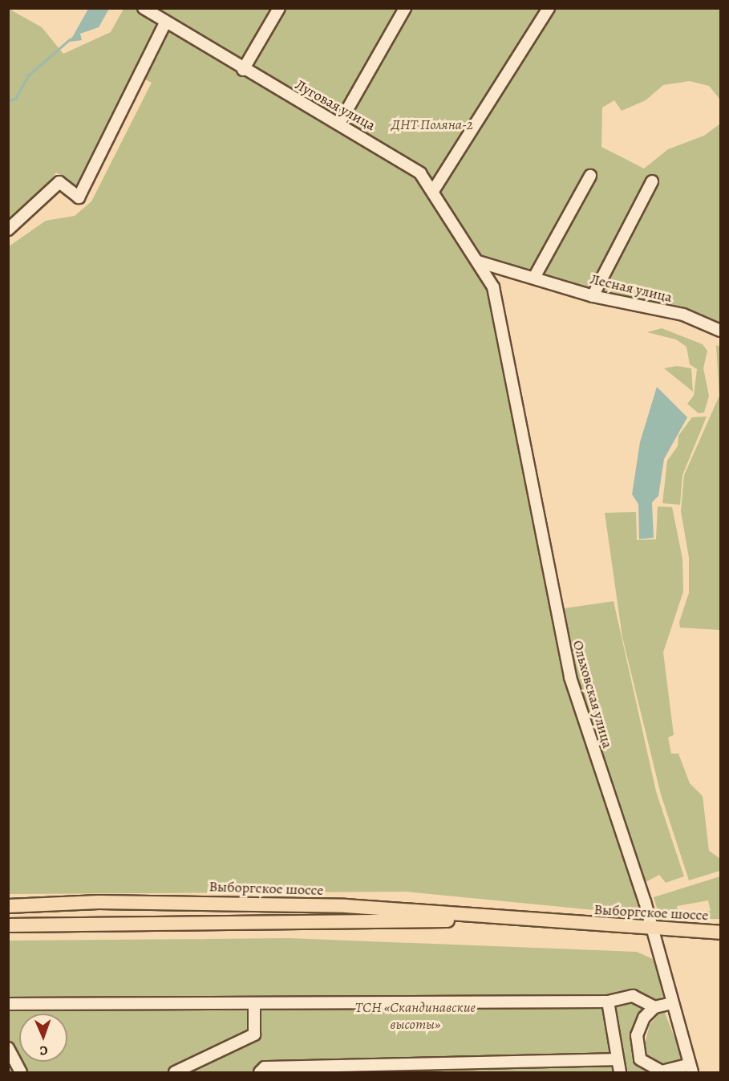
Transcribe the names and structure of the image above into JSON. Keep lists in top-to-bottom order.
{
  "streets": {
    "main road": ["Выборгское шоссе"],
    "street": ["Луговая улица", "Лесная улица", "Ольховская улица"]
  },
  "crossings": [
    ["Луговая улица", "Лесная улица"],
    ["Луговая улица", "Ольховская улица"],
    ["Лесная улица", "Ольховская улица"],
    ["Ольховская улица", "Выборгское шоссе"]
  ],
  "parks": ["ДНТ Поляна-2", "ТСН «Скандинавские высоты»"],
  "north": "bottom"
}
